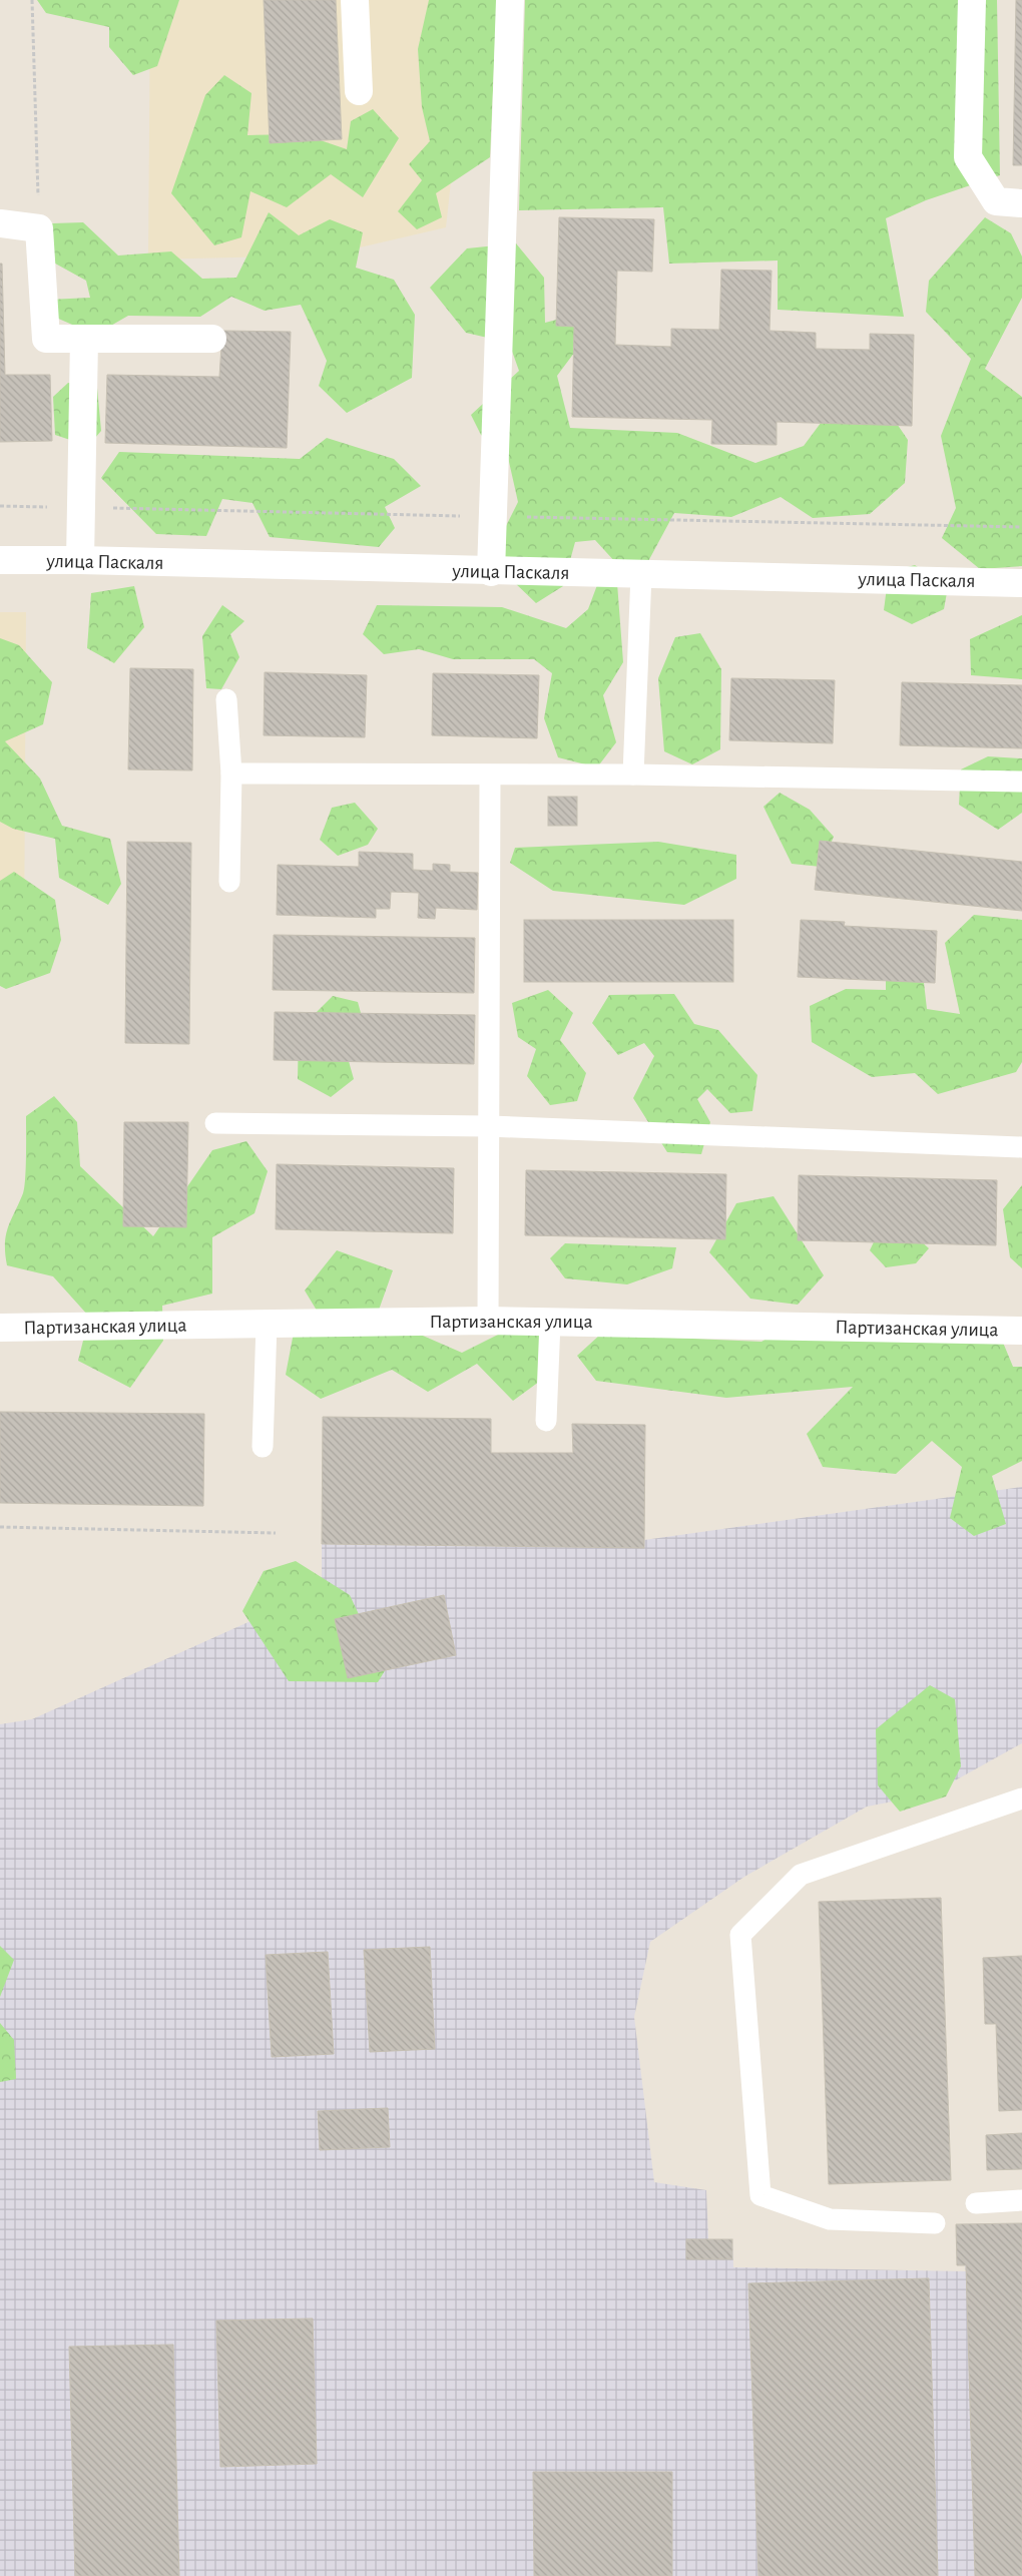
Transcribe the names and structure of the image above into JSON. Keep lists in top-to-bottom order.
{
  "streets": {
    "street": ["улица Паскаля", "Партизанская улица"]
  }
}
